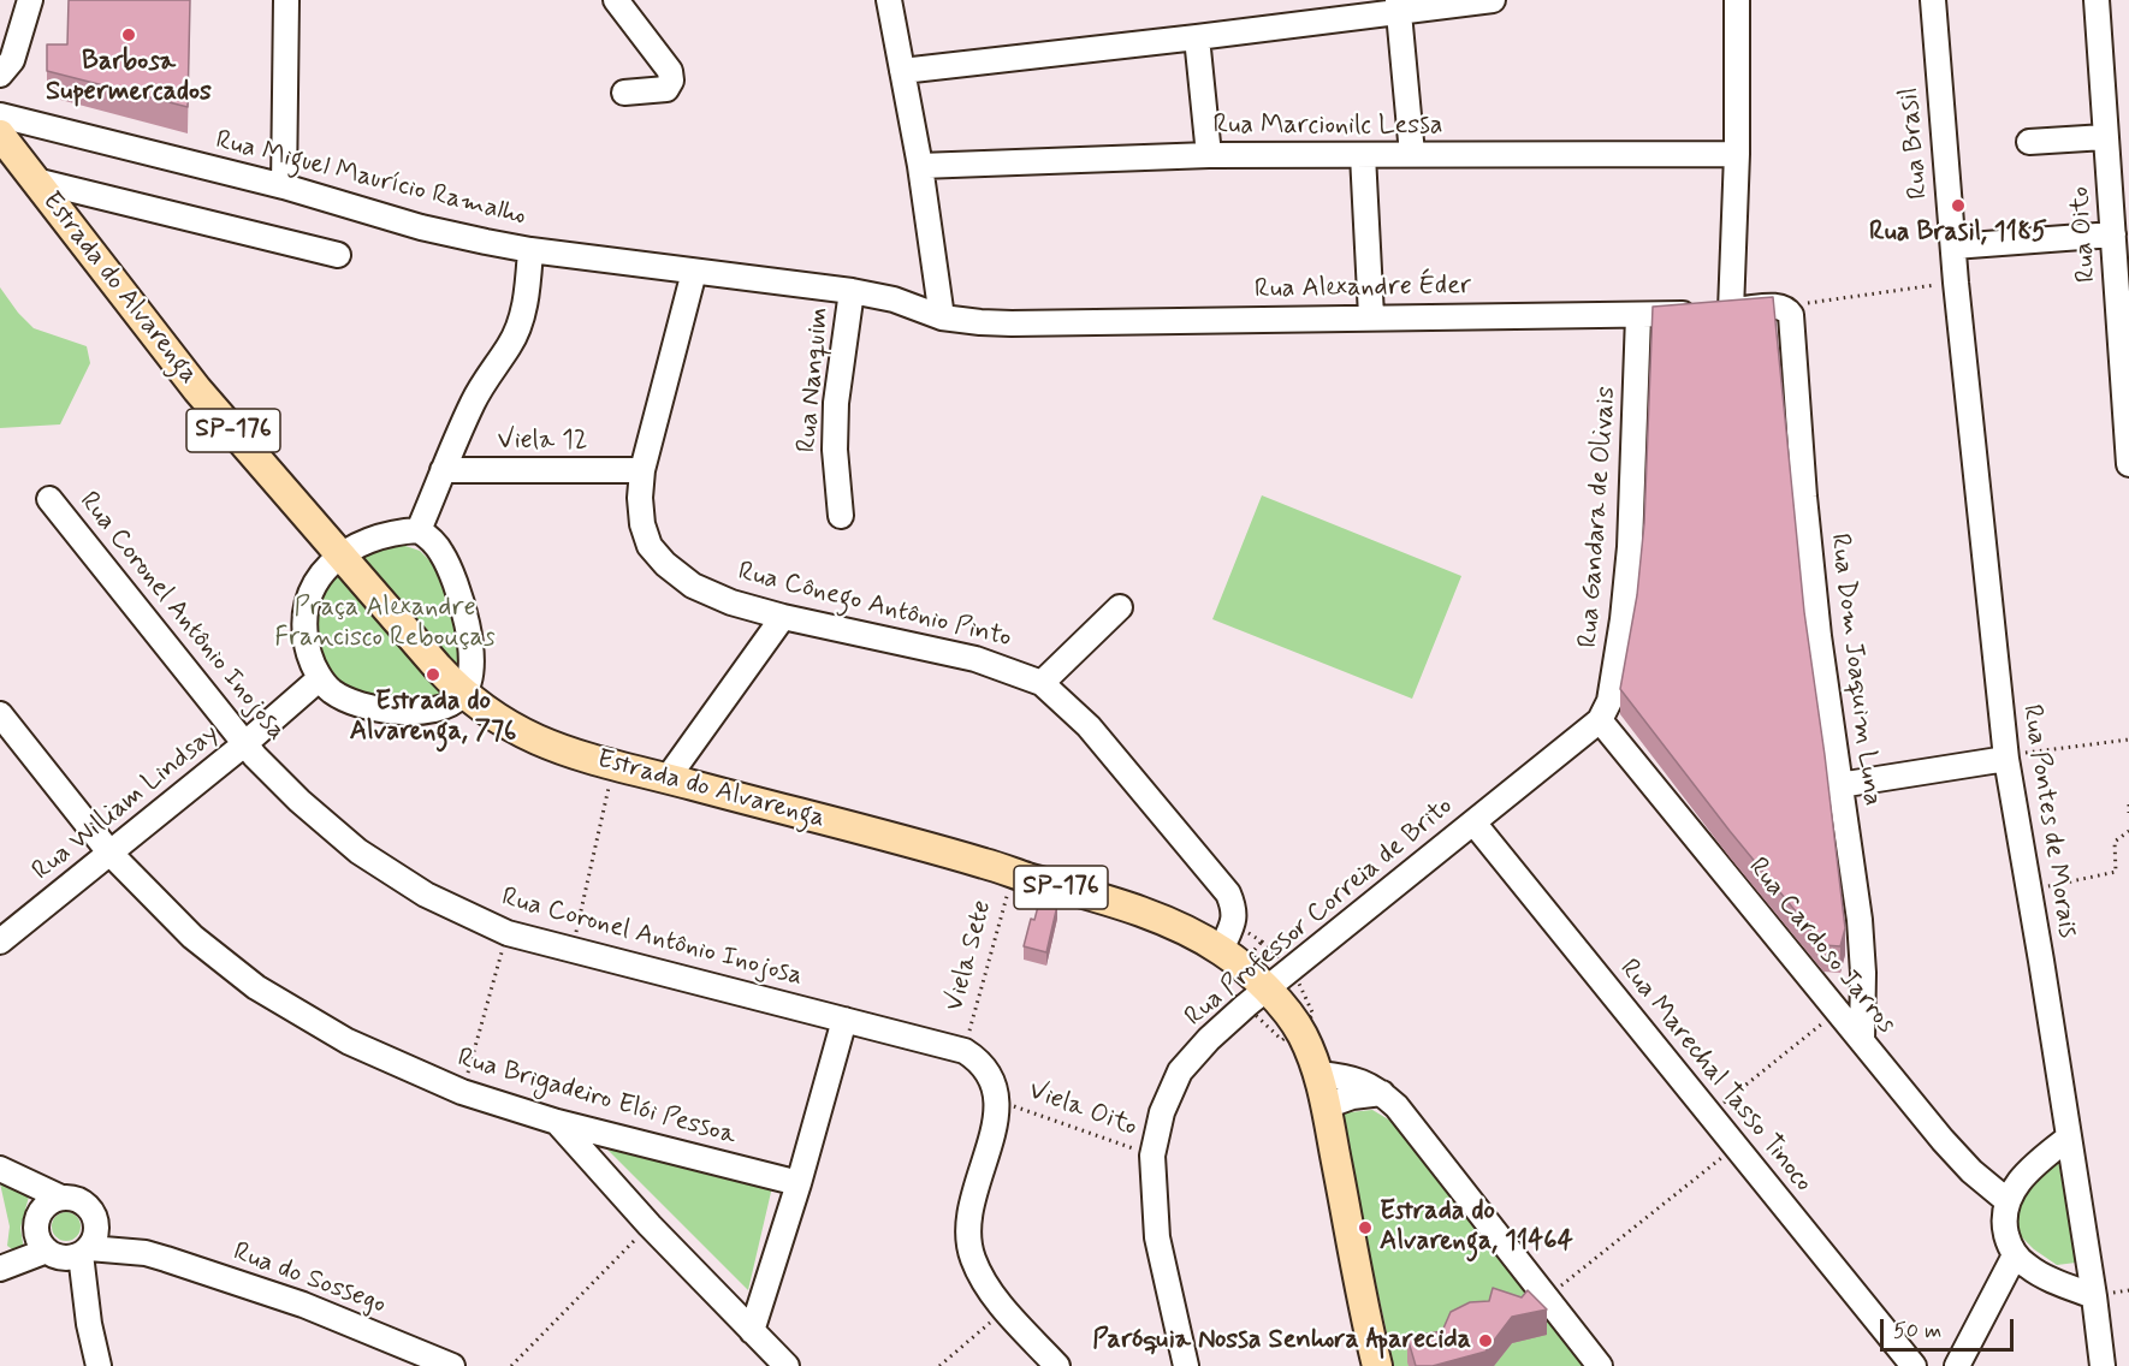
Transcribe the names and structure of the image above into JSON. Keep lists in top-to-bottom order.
{
  "streets": {
    "main road": ["Estrada do Alvarenga", "SP-176"],
    "street": [
      "Rua Marcionilc Lessa",
      "Rua Brasil",
      "Rua Miguel Maurício Ramalho",
      "Rua Oito",
      "Rua Alexandre Éder",
      "Rua Nanquim",
      "Viela 12",
      "Rua Gandara de Olivais",
      "Rua Cônego Antônio Pinto",
      "Rua Coronel Antônio Inojosa",
      "Rua Dom Joaquim Luna",
      "Rua William Lindsay",
      "Rua Pontes de Morais",
      "Rua Professor Correia de Brito",
      "Rua Cardoso Jarros",
      "Rua Marechal Tasso Tinoco",
      "Rua Brigadeiro Elói Pessoa",
      "Rua do Sossego"
    ],
    "path": ["Viela Sete", "Viela Oito"]
  },
  "crossings": [
    ["Rua Brasil", "Rua Pontes de Morais"],
    ["Rua Miguel Maurício Ramalho", "Rua Alexandre Éder"],
    ["Rua Miguel Maurício Ramalho", "Rua Nanquim"],
    ["Rua Miguel Maurício Ramalho", "Rua Cônego Antônio Pinto"],
    ["Estrada do Alvarenga", "Rua Cônego Antônio Pinto"],
    ["Estrada do Alvarenga", "Rua Professor Correia de Brito"],
    ["Estrada do Alvarenga", "Viela Sete"],
    ["Rua Alexandre Éder", "Rua Gandara de Olivais"],
    ["Rua Alexandre Éder", "Rua Dom Joaquim Luna"],
    ["Viela 12", "Rua Cônego Antônio Pinto"],
    ["Rua Gandara de Olivais", "Rua Professor Correia de Brito"],
    ["Rua Gandara de Olivais", "Rua Cardoso Jarros"],
    ["Rua Coronel Antônio Inojosa", "Rua William Lindsay"],
    ["Rua Coronel Antônio Inojosa", "Viela Sete"],
    ["Rua Coronel Antônio Inojosa", "Viela Oito"],
    ["Rua Dom Joaquim Luna", "Rua Cardoso Jarros"],
    ["Rua William Lindsay", "Rua Brigadeiro Elói Pessoa"],
    ["Rua Professor Correia de Brito", "Rua Cardoso Jarros"],
    ["Rua Professor Correia de Brito", "Rua Marechal Tasso Tinoco"],
    ["Rua Professor Correia de Brito", "Viela Oito"]
  ],
  "parks": ["Praça Alexandre Francisco Rebouças"],
  "places": [
    "Barbosa Supermercados",
    "Rua Brasil, 1185",
    "Estrada do Alvarenga, 776",
    "Estrada do Alvarenga, 11464",
    "Paróquia Nossa Senhora Aparecida"
  ],
  "scale_bar": "50 m"
}
